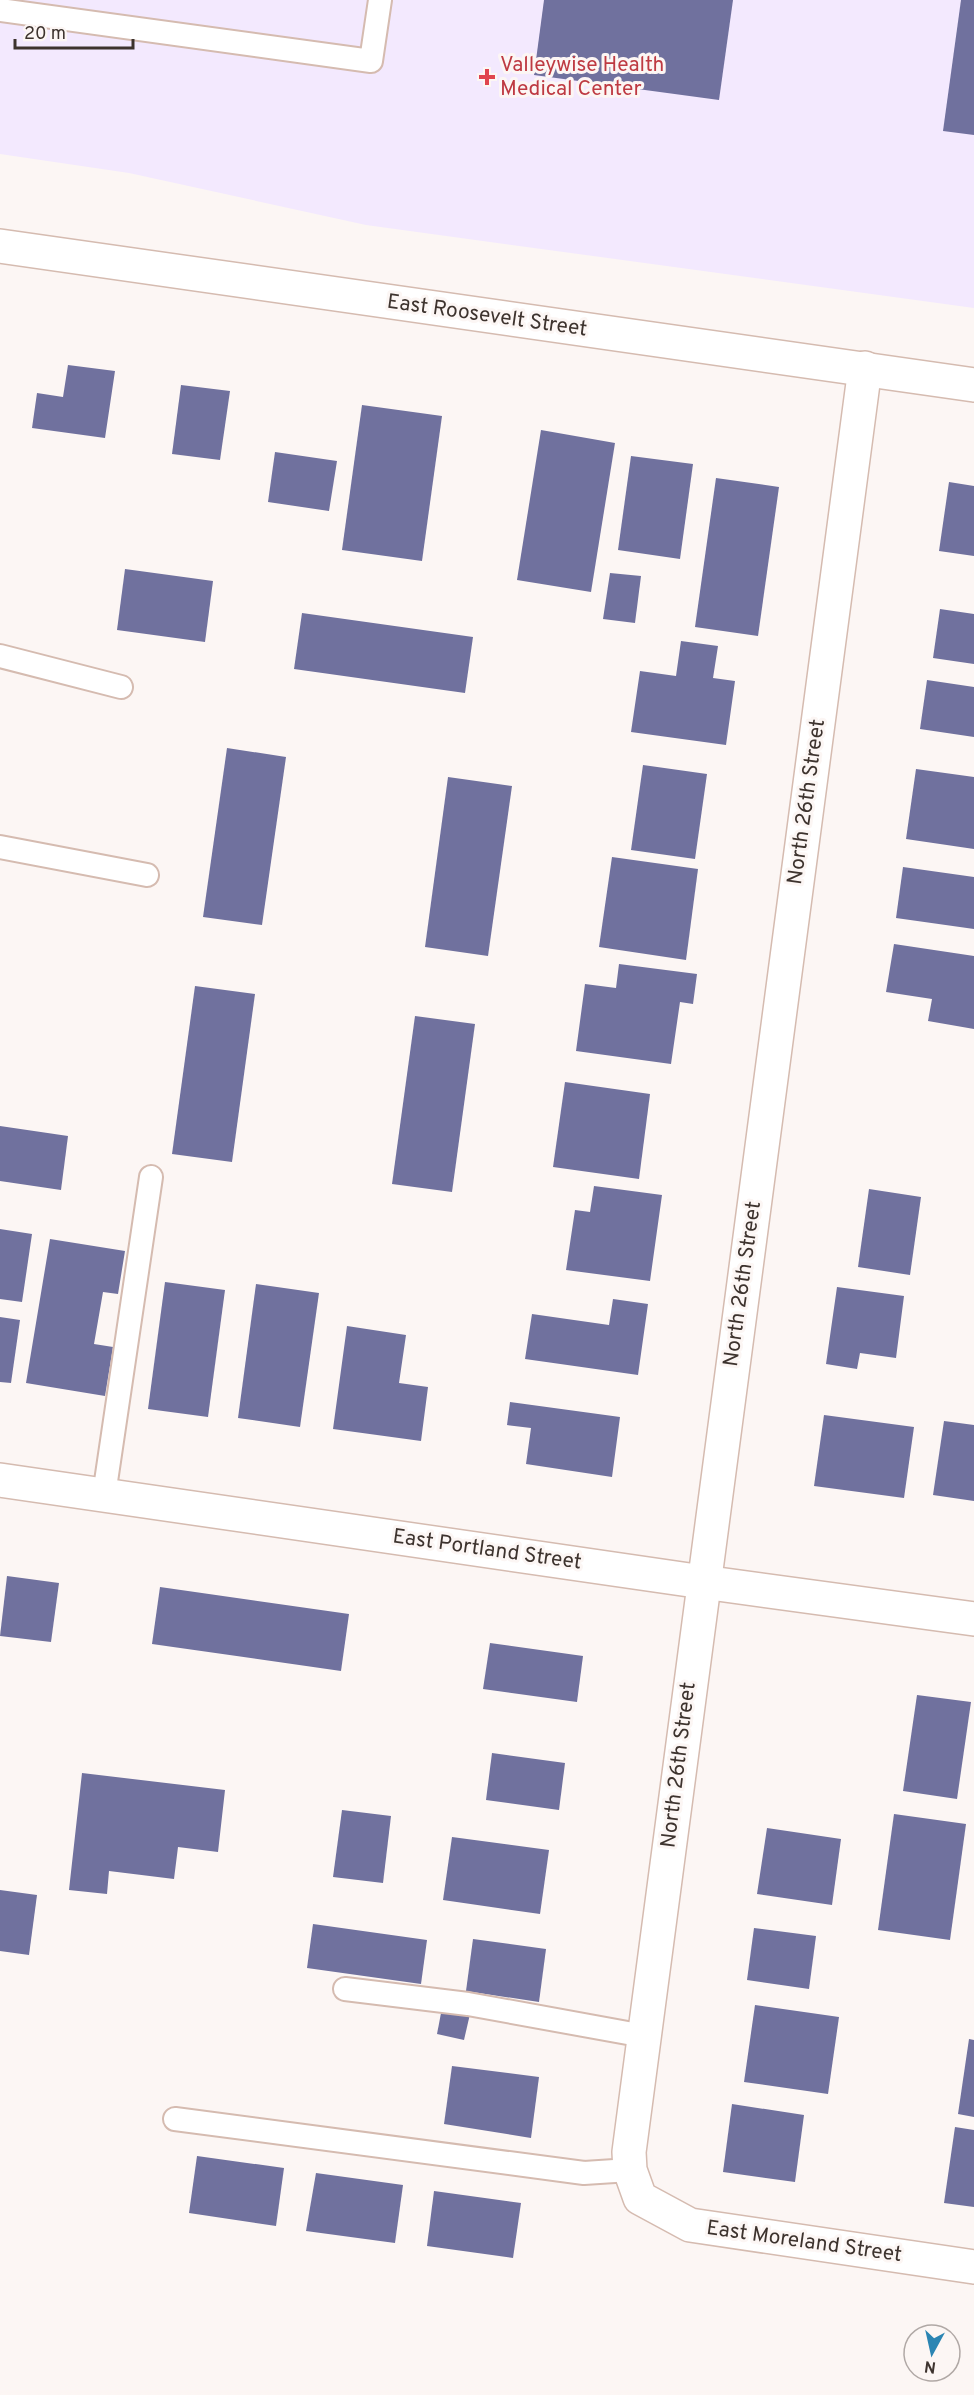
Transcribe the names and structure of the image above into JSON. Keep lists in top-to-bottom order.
{
  "streets": {
    "street": [
      "East Roosevelt Street",
      "North 26th Street",
      "East Portland Street",
      "East Moreland Street"
    ]
  },
  "crossings": [
    ["East Roosevelt Street", "North 26th Street"],
    ["North 26th Street", "East Portland Street"],
    ["North 26th Street", "East Moreland Street"]
  ],
  "places": {
    "health": ["Valleywise Health Medical Center"]
  },
  "scale_bar": "20 m",
  "north": "bottom"
}
